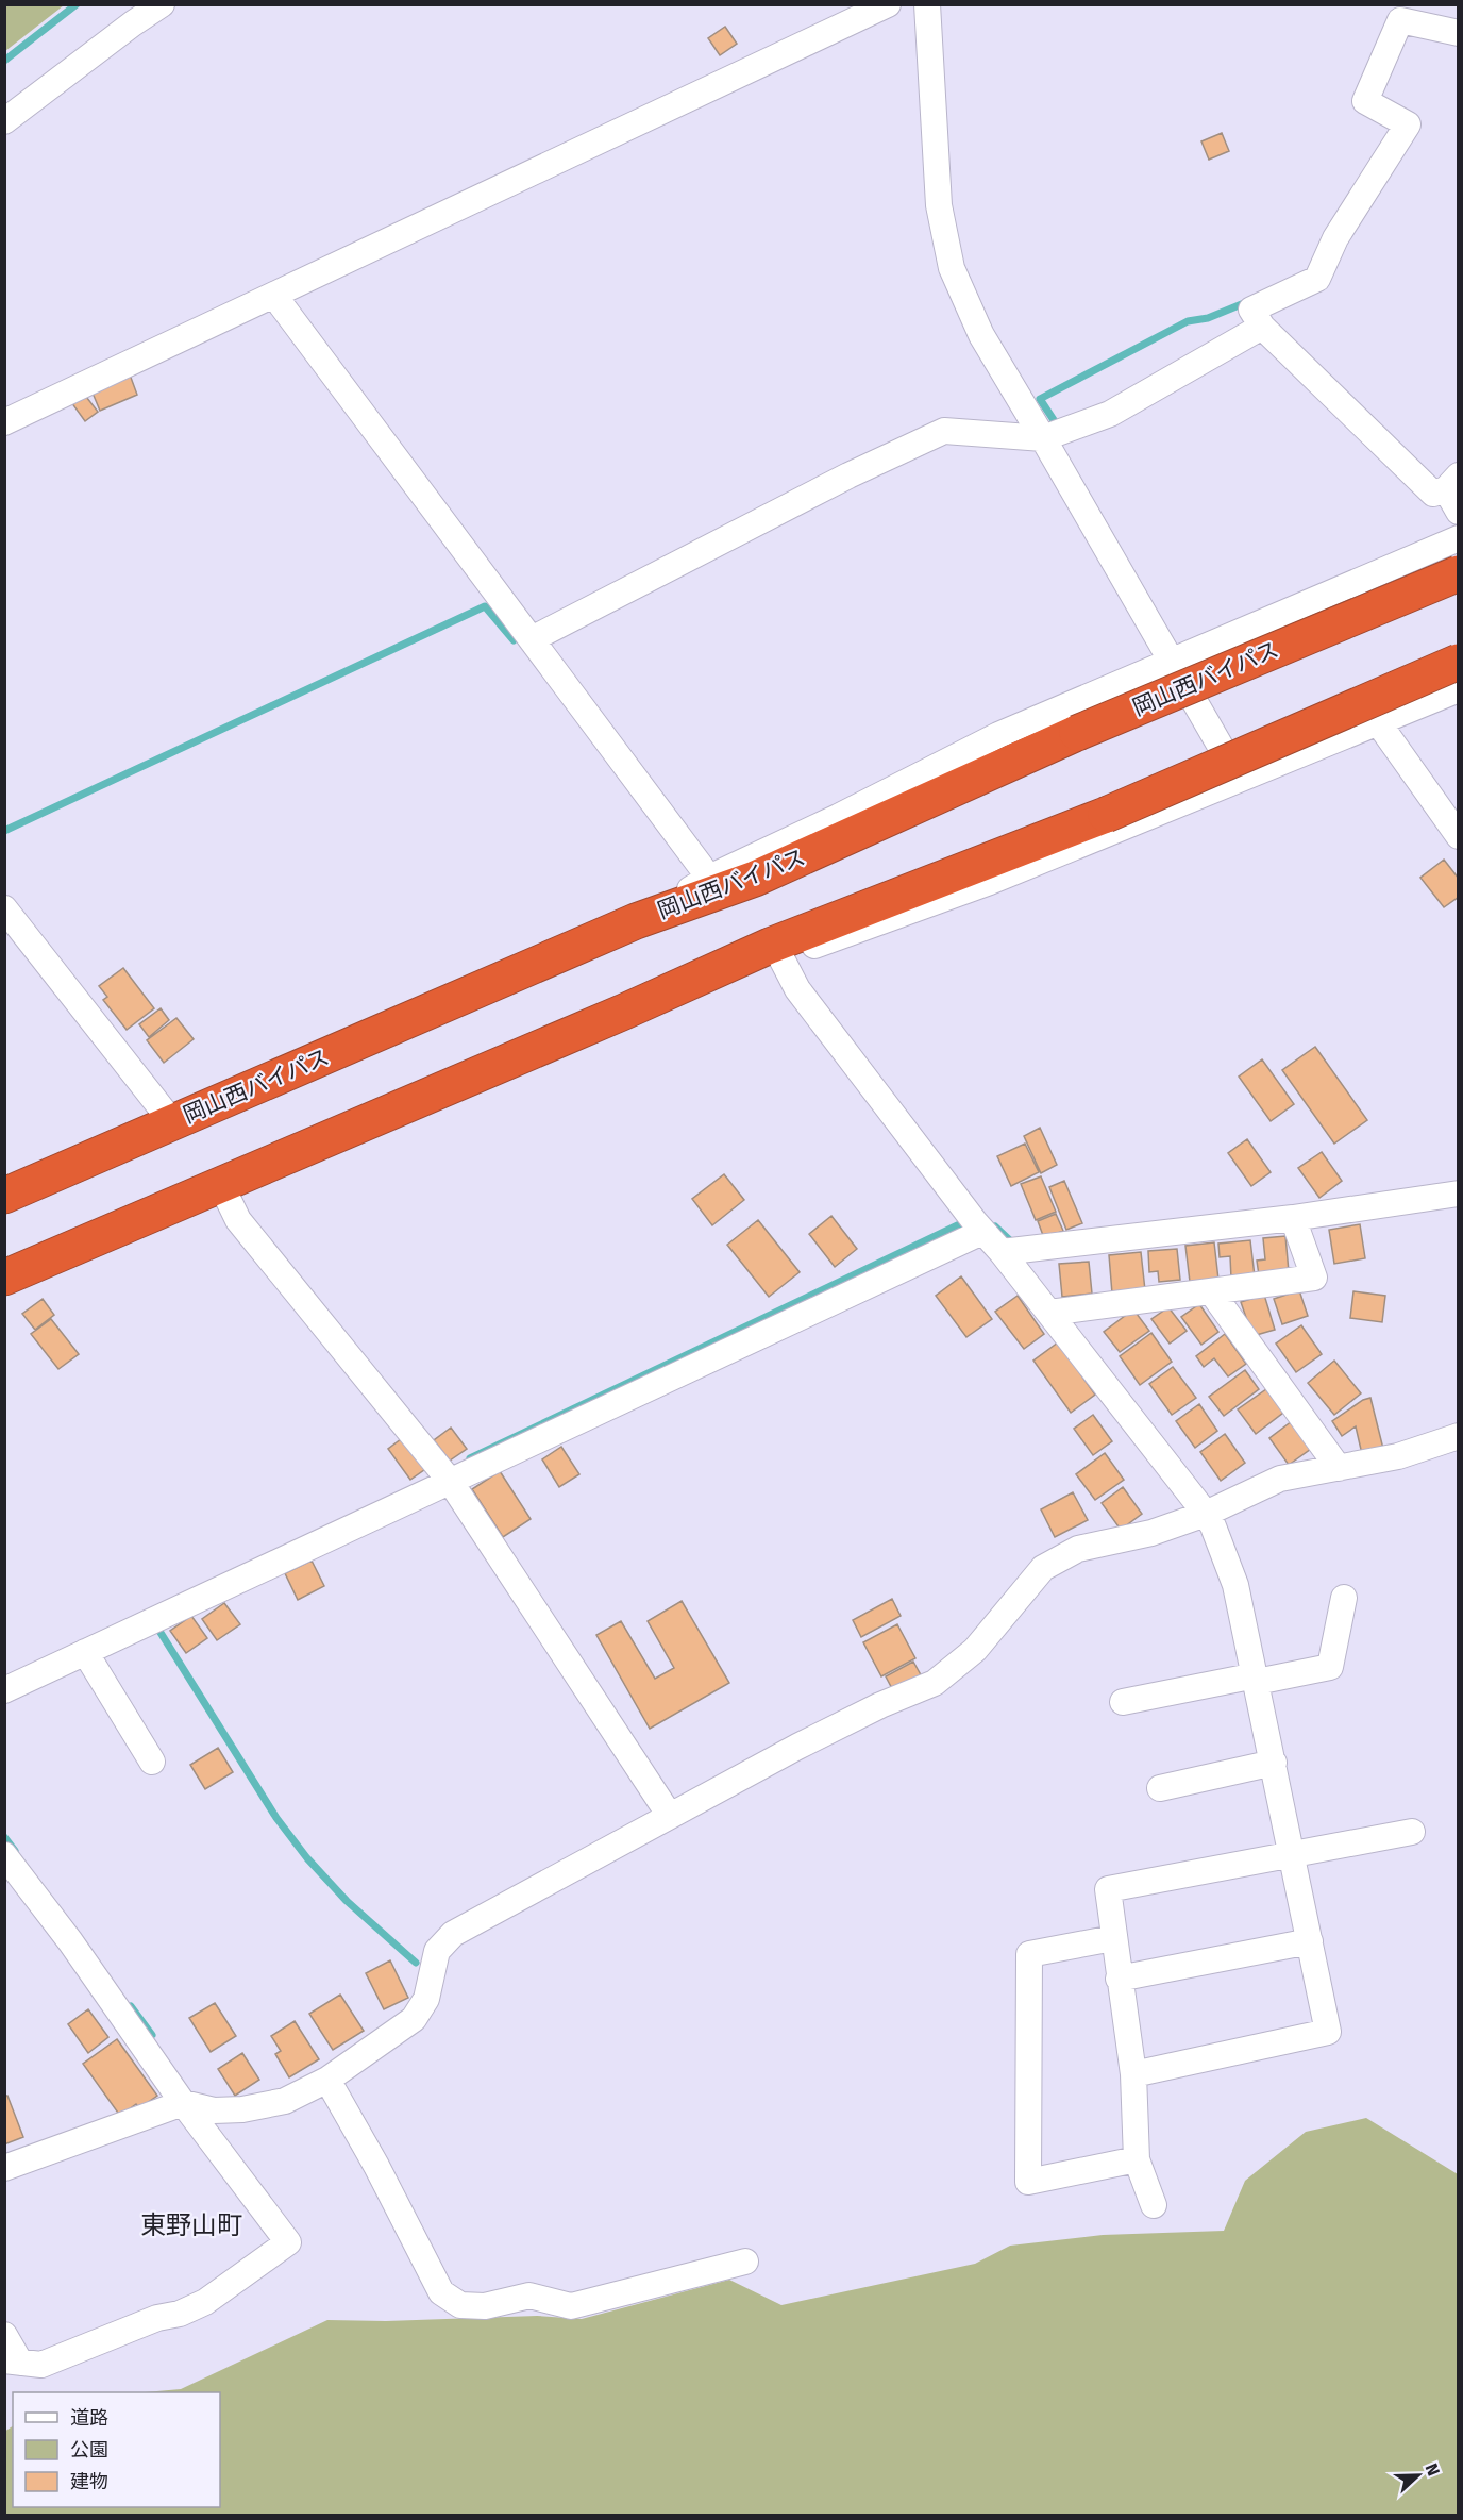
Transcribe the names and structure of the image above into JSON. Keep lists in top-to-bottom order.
{
  "streets": {
    "highway": ["岡山西バイパス"]
  },
  "districts": ["東野山町"],
  "legend": ["道路", "公園", "建物"],
  "north": "right"
}
